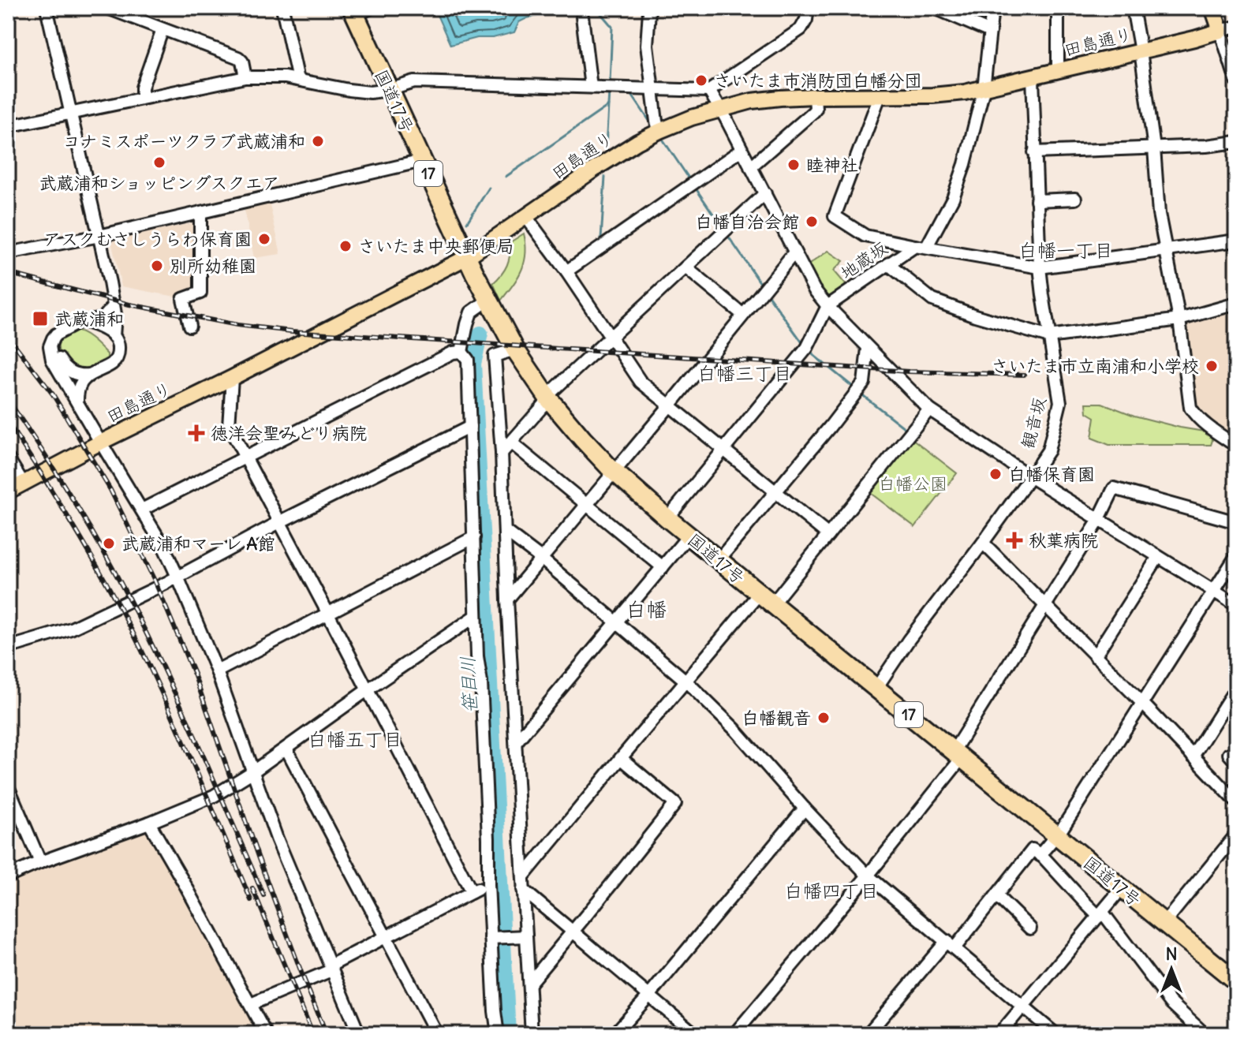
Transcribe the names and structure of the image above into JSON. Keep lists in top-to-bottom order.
{
  "streets": {
    "highway": ["国道17号", "17"],
    "main road": ["田島通り"],
    "street": ["地蔵坂", "観音坂"]
  },
  "crossings": [
    ["田島通り", "国道17号"],
    ["田島通り", "観音坂"],
    ["国道17号", "観音坂"]
  ],
  "districts": [
    "白幡一丁目",
    "白幡三丁目",
    "白幡",
    "白幡五丁目",
    "白幡四丁目"
  ],
  "water": ["笹目川"],
  "parks": ["白幡公園"],
  "places": {
    "other": [
      "さいたま市消防団白幡分団",
      "コナミスポーツクラブ武蔵浦和",
      "武蔵浦和ショッピングスクエア",
      "睦神社",
      "白幡自治会館",
      "アスクむさしうらわ保育園",
      "さいたま中央郵便局",
      "別所幼稚園",
      "さいたま市立南浦和小学校",
      "白幡保育園",
      "武蔵浦和マーレ A館",
      "白幡観音"
    ],
    "transit": ["武蔵浦和"],
    "health": ["徳洋会聖みどり病院", "秋葉病院"]
  },
  "north": "top"
}
